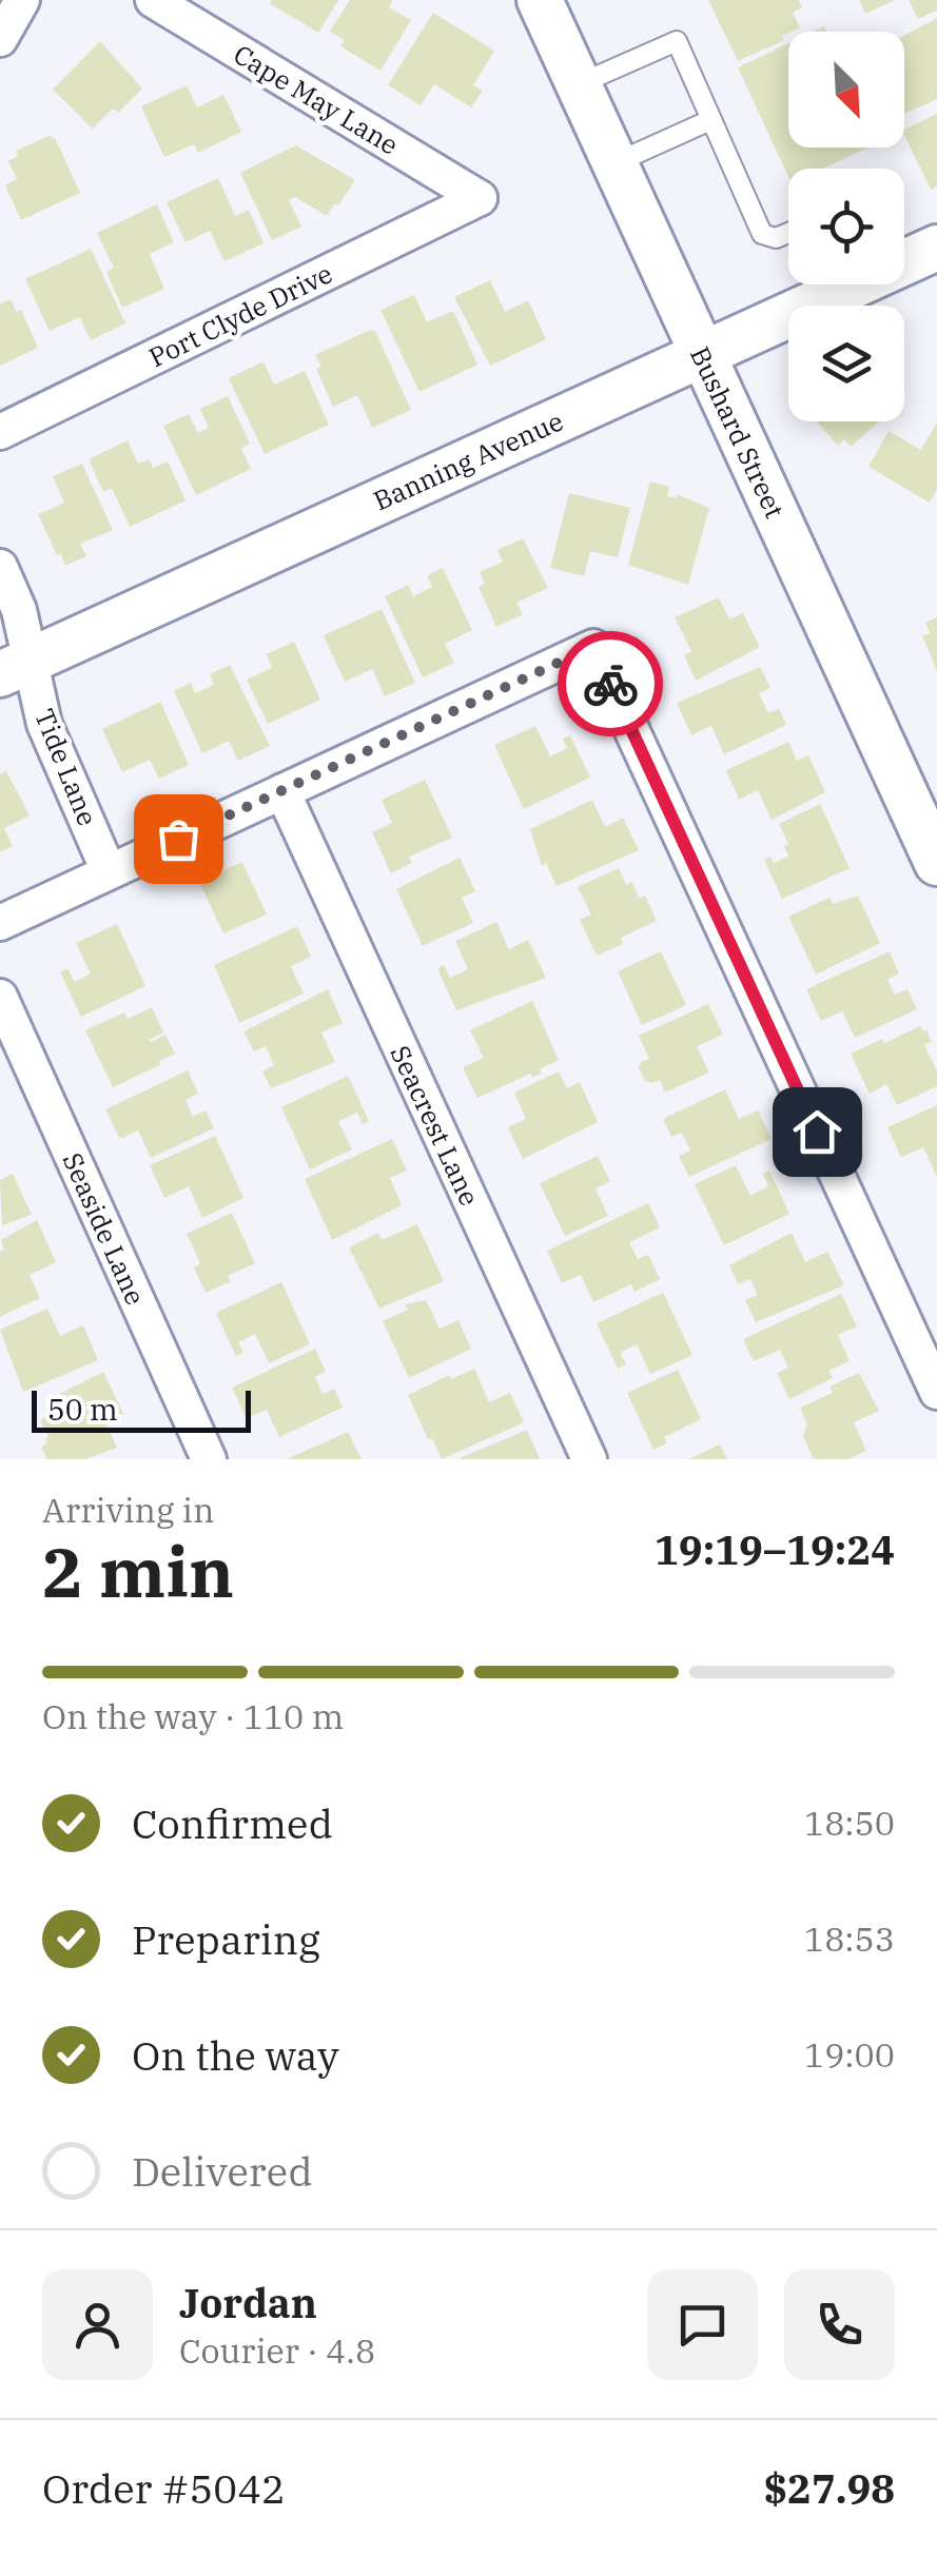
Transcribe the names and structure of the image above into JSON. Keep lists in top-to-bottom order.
{
  "streets": {
    "street": [
      "Cape May Lane",
      "Port Clyde Drive",
      "Bushard Street",
      "Banning Avenue",
      "Tide Lane",
      "Seacrest Lane",
      "Seaside Lane"
    ]
  },
  "crossings": [
    ["Cape May Lane", "Port Clyde Drive"],
    ["Bushard Street", "Banning Avenue"],
    ["Banning Avenue", "Tide Lane"]
  ],
  "scale_bar": "50 m",
  "north": "bottom right",
  "page": {
    "scale": "50 m",
    "heading": ["2 min", "Arriving in", "19:19–19:24"],
    "panel": [
      "Jordan",
      "Courier · 4.8",
      "Order #5042",
      "$27.98"
    ],
    "bar": "On the way · 110 m",
    "list": [
      ["Confirmed", "18:50"],
      ["Preparing", "18:53"],
      ["On the way", "19:00"],
      "Delivered"
    ]
  }
}
